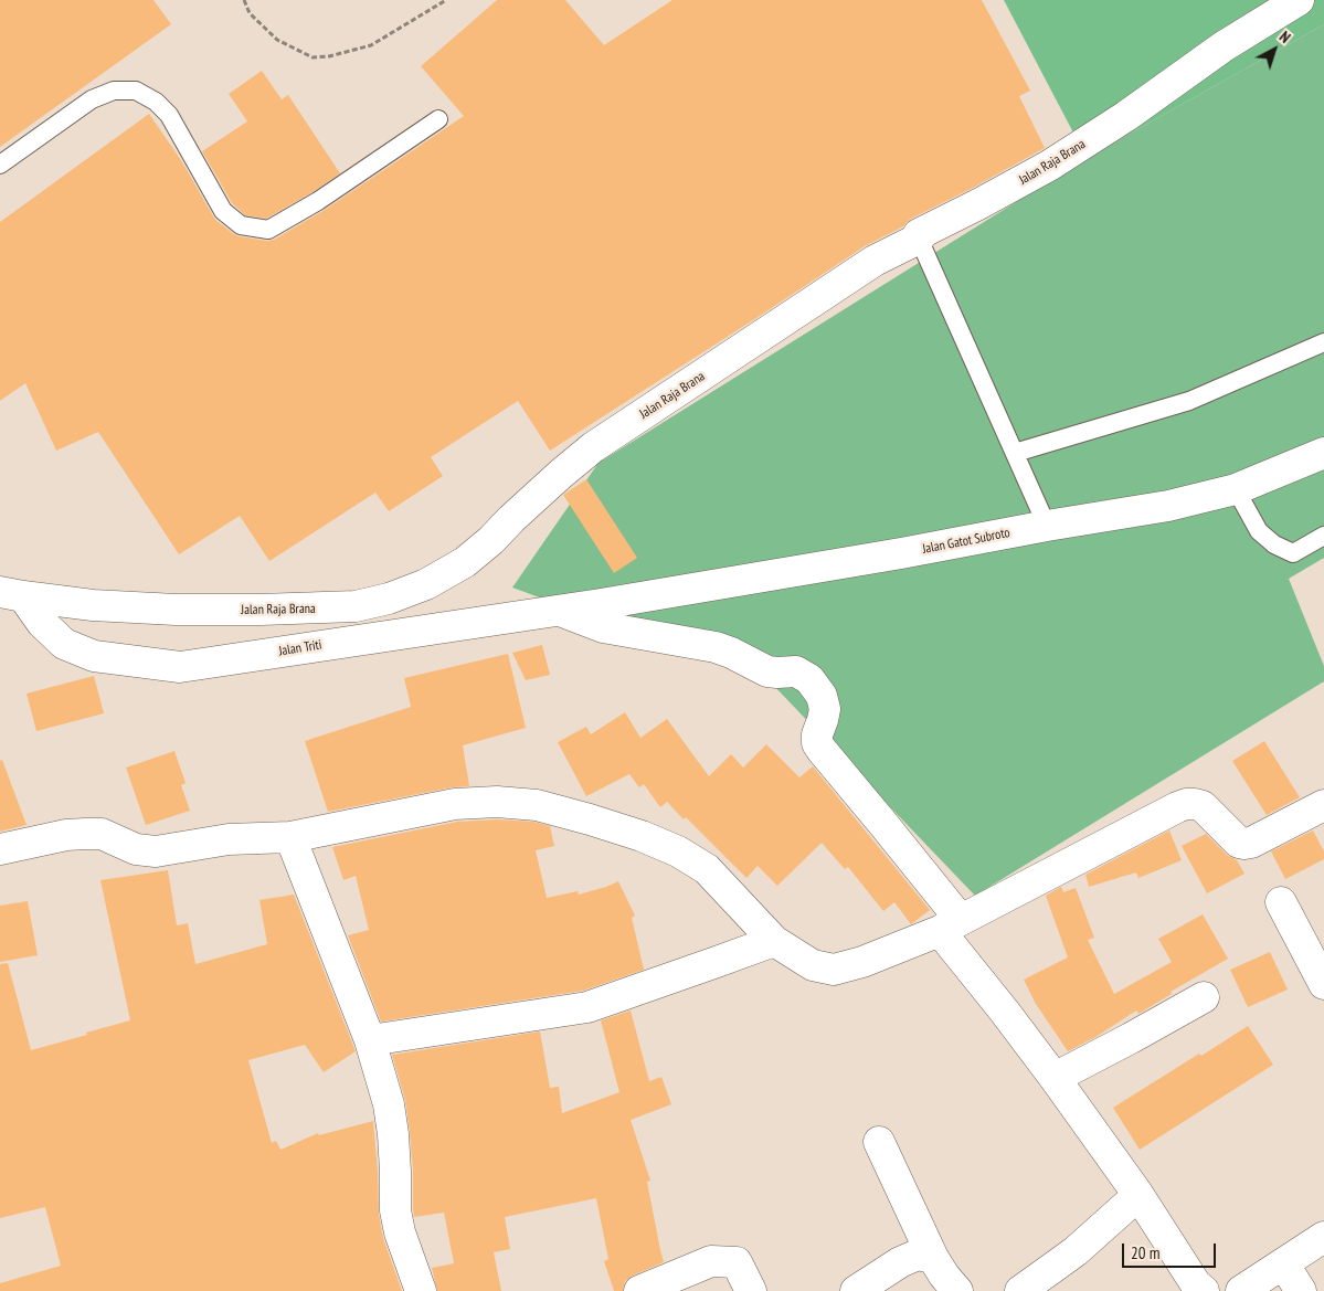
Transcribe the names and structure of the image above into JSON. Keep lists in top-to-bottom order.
{
  "streets": {
    "street": ["Jalan Raja Brana", "Jalan Gatot Subroto", "Jalan Triti"]
  },
  "crossings": [
    ["Jalan Raja Brana", "Jalan Triti"],
    ["Jalan Gatot Subroto", "Jalan Triti"]
  ],
  "scale_bar": "20 m",
  "north": "top right"
}
